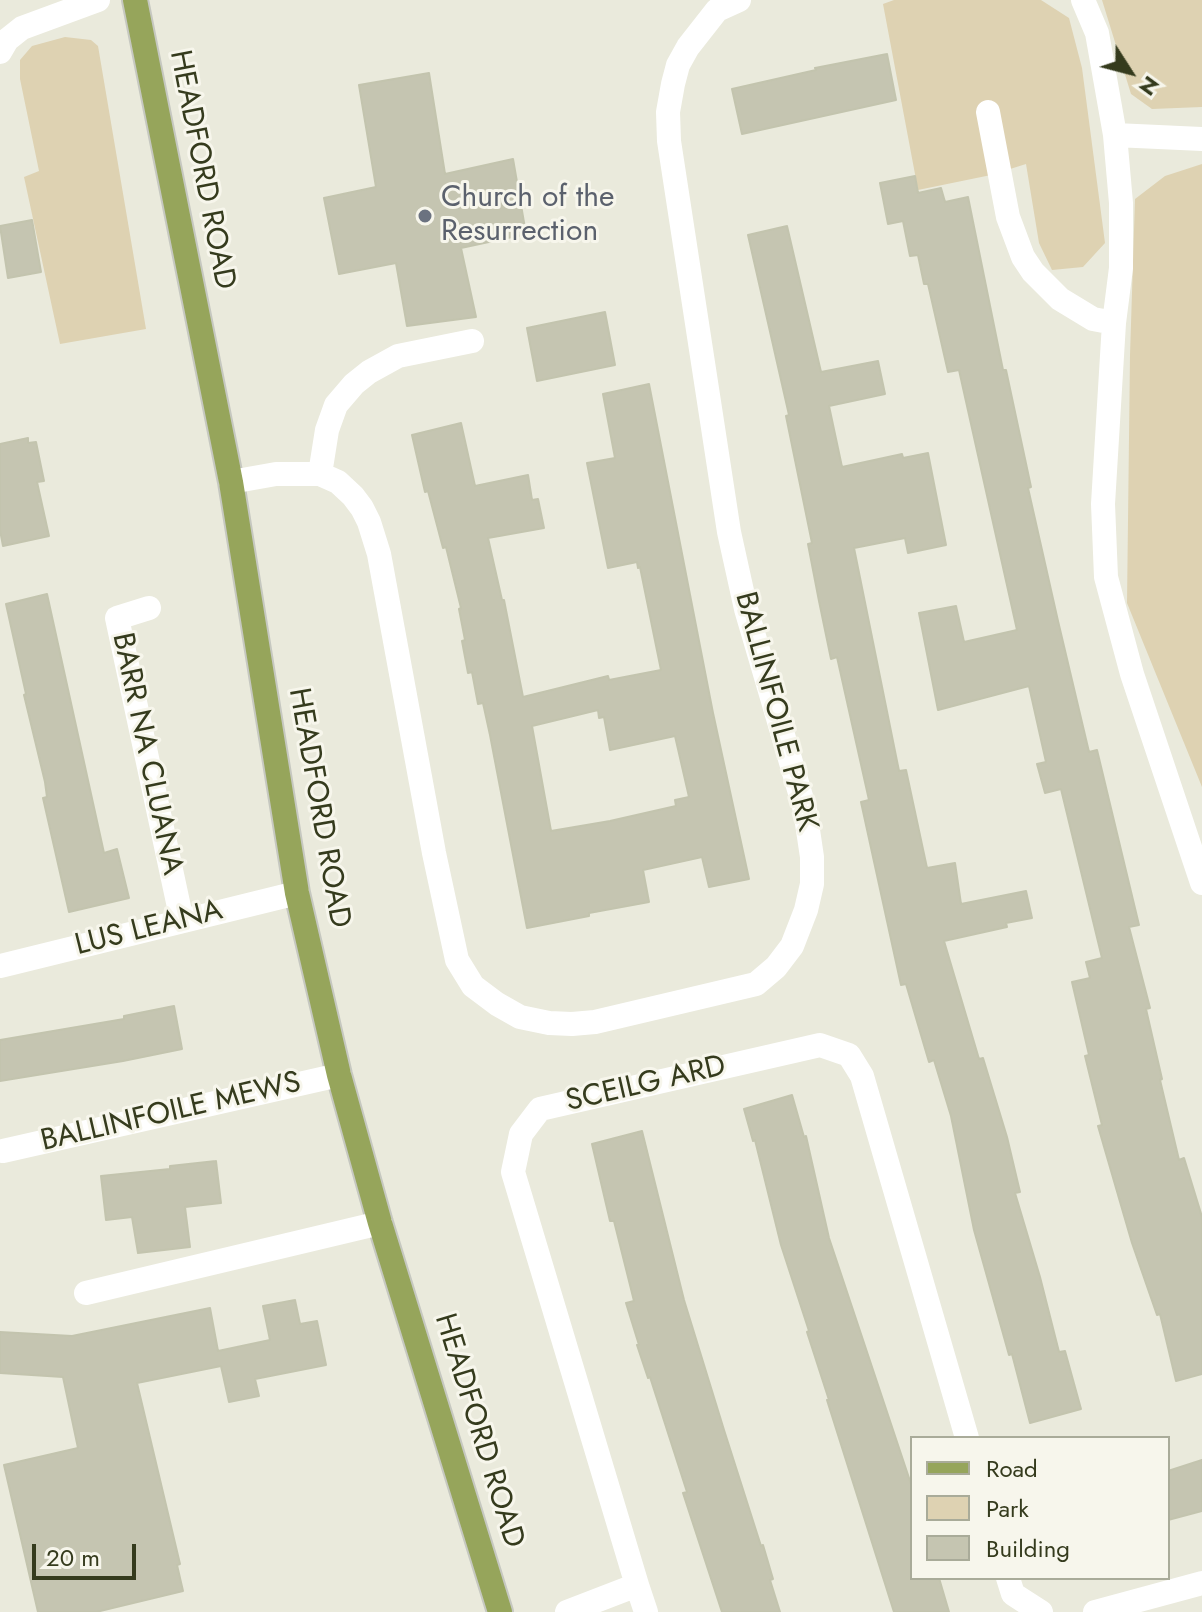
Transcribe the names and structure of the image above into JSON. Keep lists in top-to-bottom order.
{
  "streets": {
    "main road": ["HEADFORD ROAD"],
    "street": [
      "BALLINFOILE PARK",
      "BARR NA CLUANA",
      "LUS LEANA",
      "SCEILG ARD",
      "BALLINFOILE MEWS"
    ]
  },
  "crossings": [
    ["HEADFORD ROAD", "LUS LEANA"],
    ["HEADFORD ROAD", "BALLINFOILE MEWS"],
    ["BARR NA CLUANA", "LUS LEANA"]
  ],
  "places": ["Church of the Resurrection"],
  "legend": ["Road", "Park", "Building"],
  "scale_bar": "20 m",
  "north": "bottom right"
}
